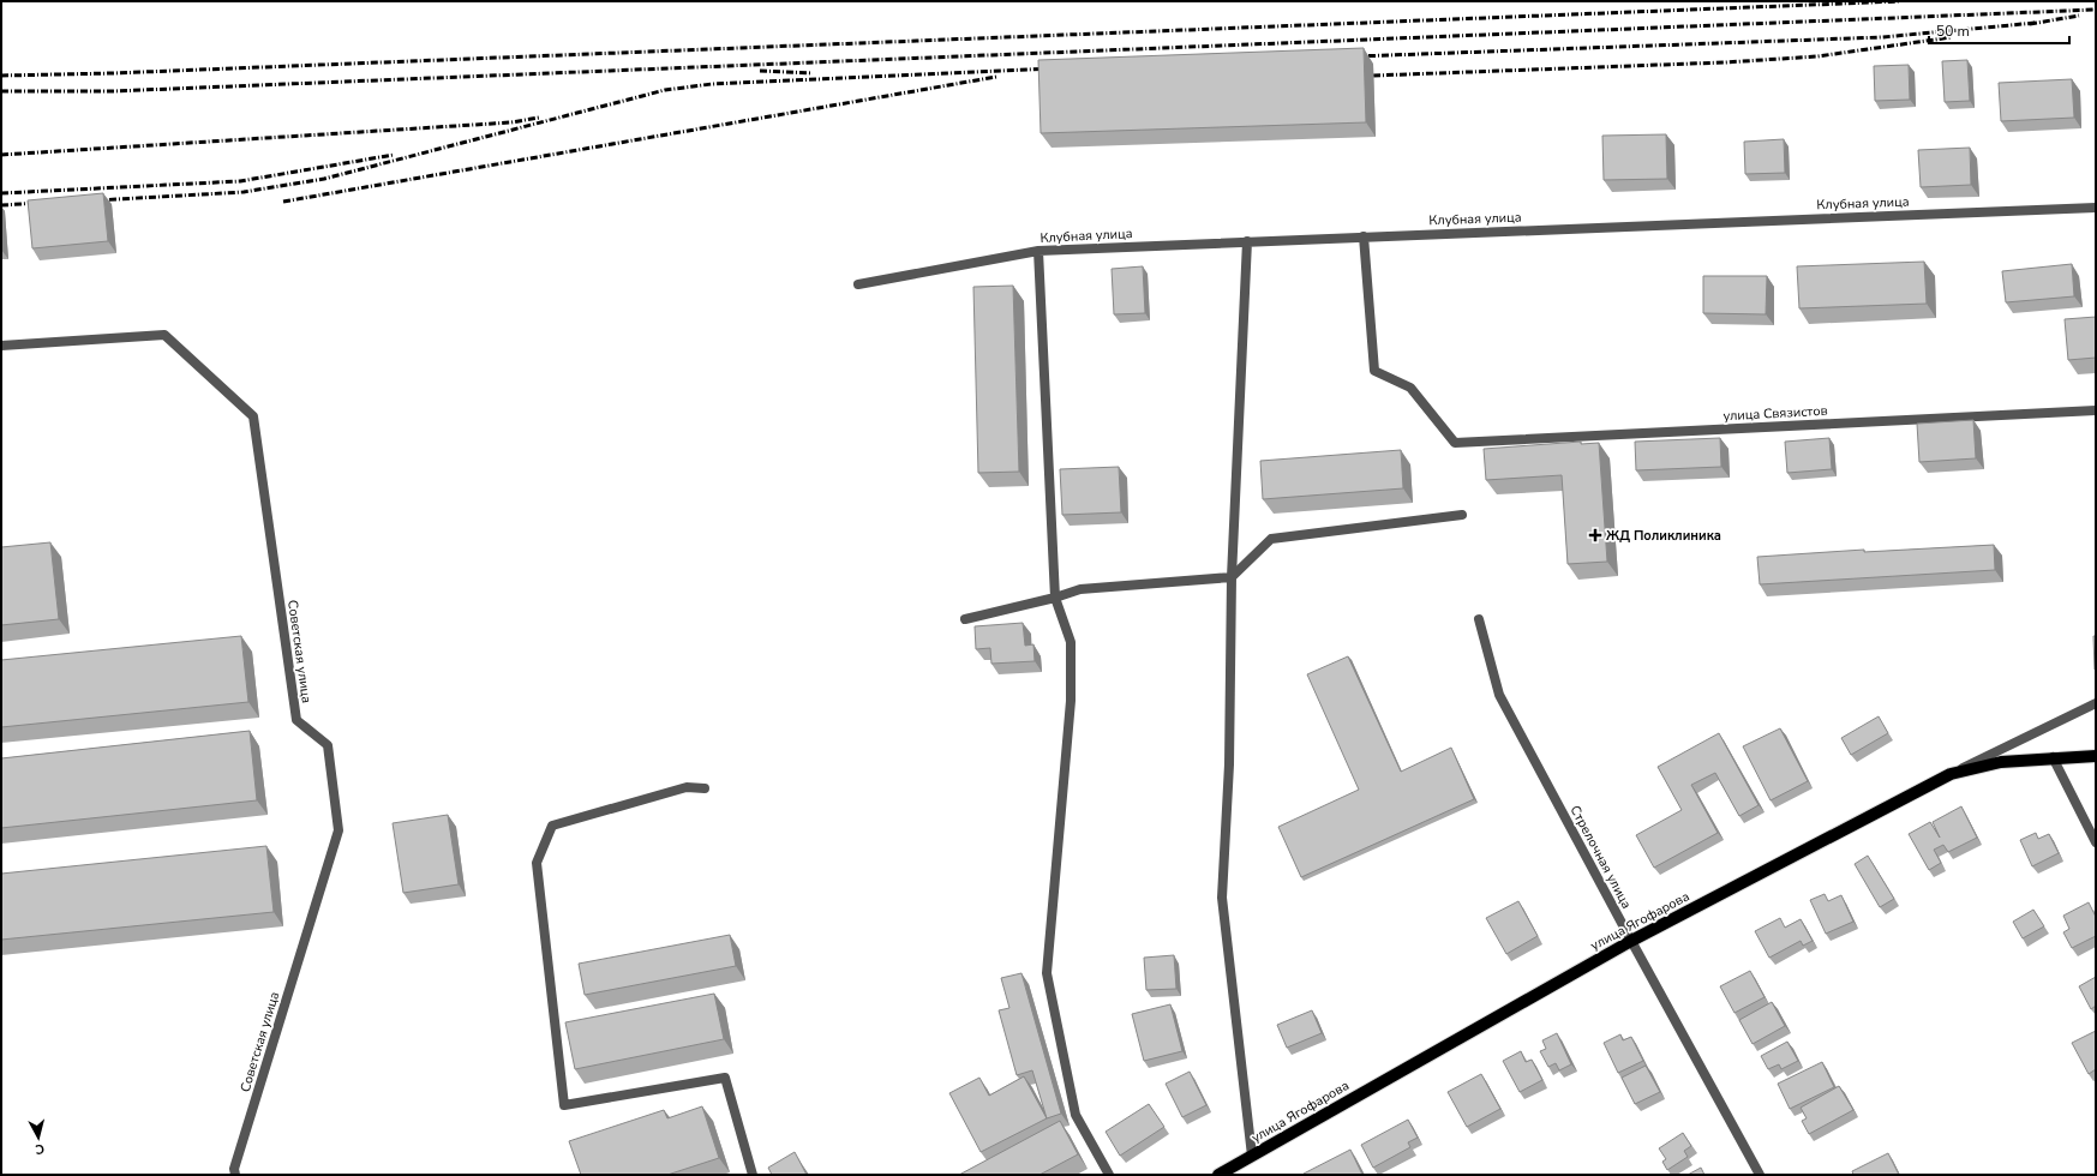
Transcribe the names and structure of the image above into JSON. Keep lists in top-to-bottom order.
{
  "streets": {
    "main road": ["улица Ягофарова"],
    "street": [
      "Клубная улица",
      "улица Связистов",
      "Советская улица",
      "Стрелочная улица"
    ]
  },
  "crossings": [
    ["Клубная улица", "улица Связистов"],
    ["Стрелочная улица", "улица Ягофарова"]
  ],
  "places": {
    "health": ["ЖД Поликлиника"]
  },
  "scale_bar": "50 m",
  "north": "bottom"
}
